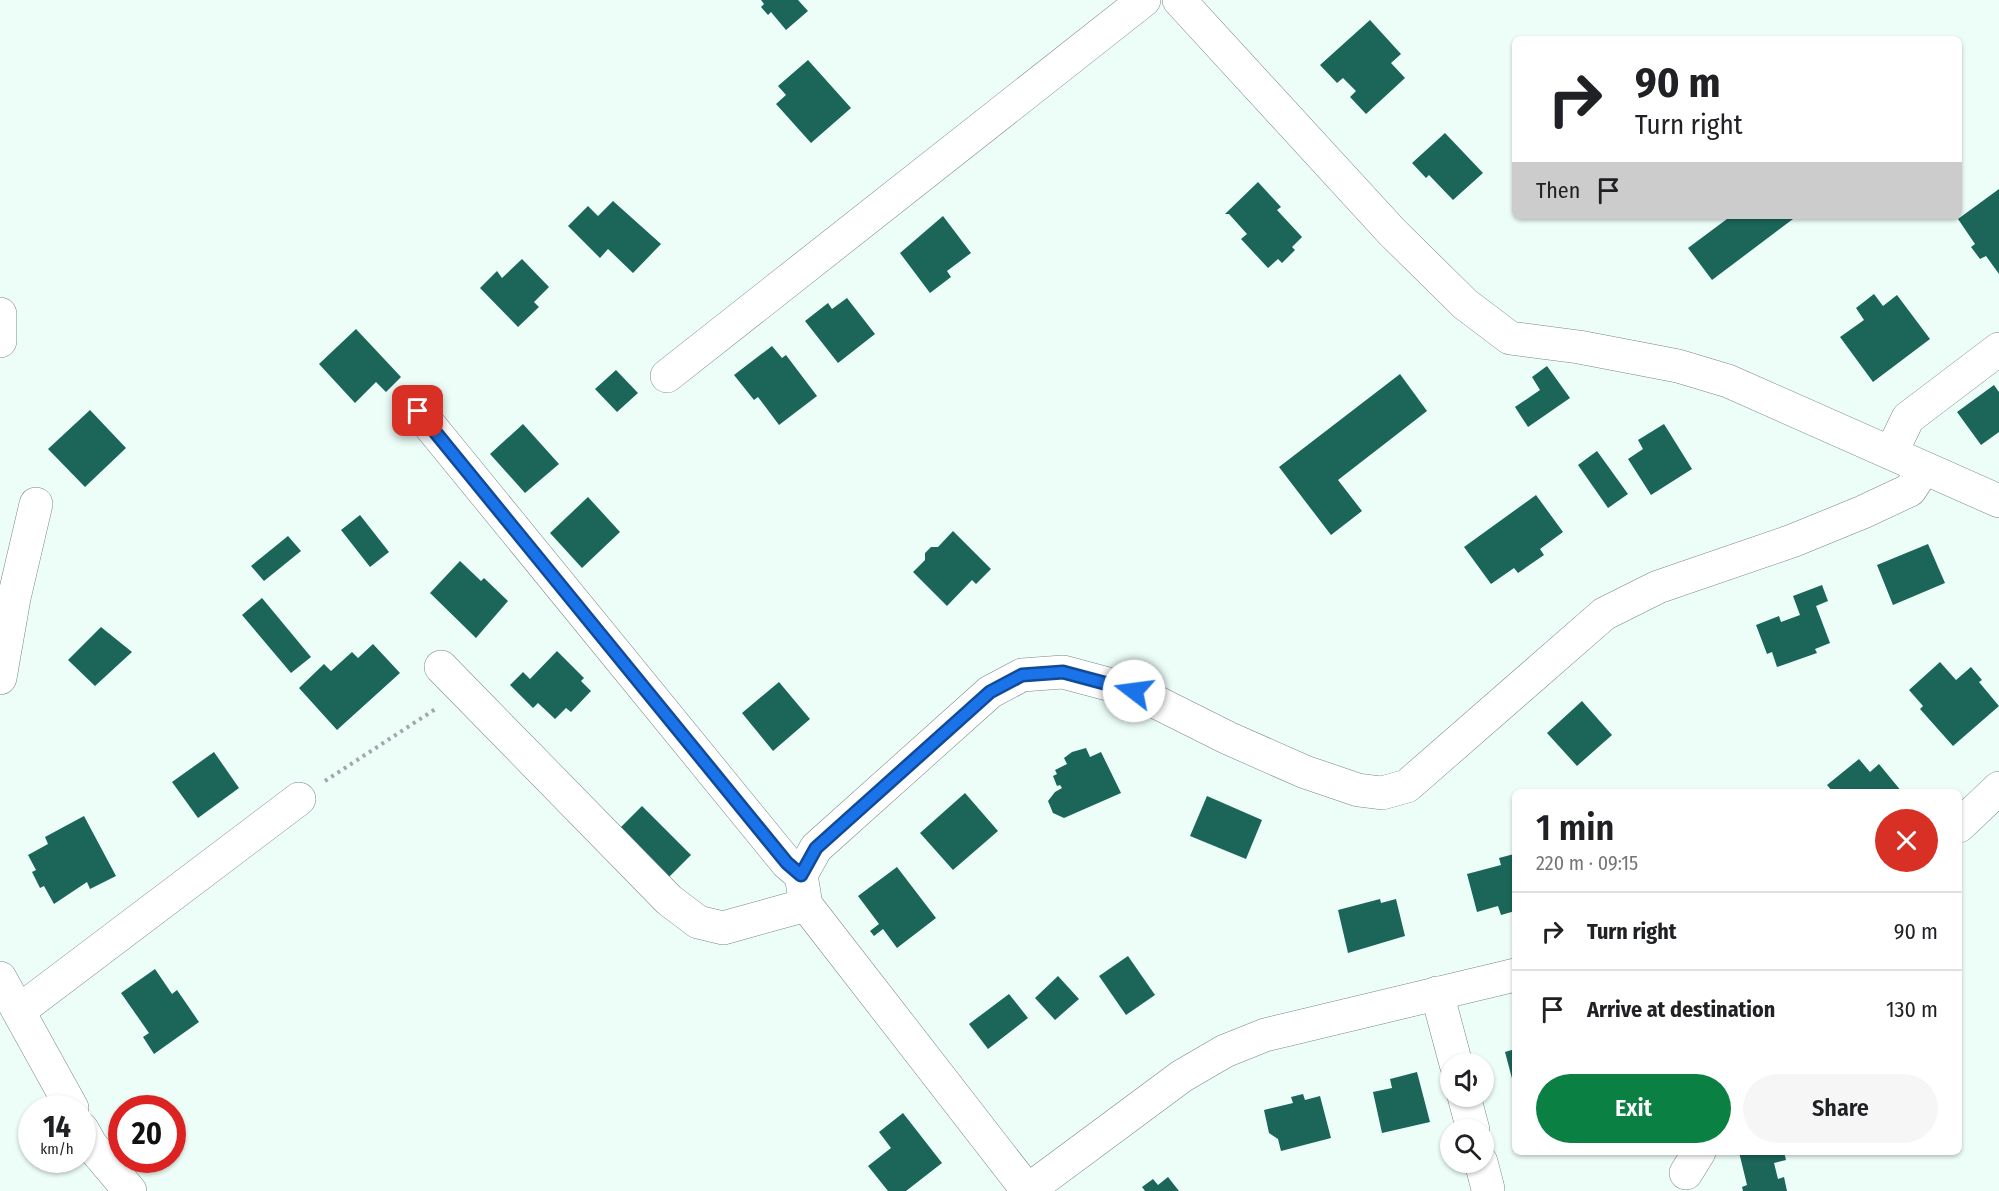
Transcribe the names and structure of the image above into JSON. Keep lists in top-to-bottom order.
{
  "page": {
    "turn": ["90 m", "Turn right"],
    "then": "Then",
    "heading": ["1 min", "220 m · 09:15"],
    "list": [
      {
        "name": "Turn right",
        "value": "90 m"
      },
      {
        "name": "Arrive at destination",
        "value": "130 m"
      }
    ],
    "buttons": ["Exit", "Share"],
    "speed": "14 km/h",
    "limit": "20"
  }
}
